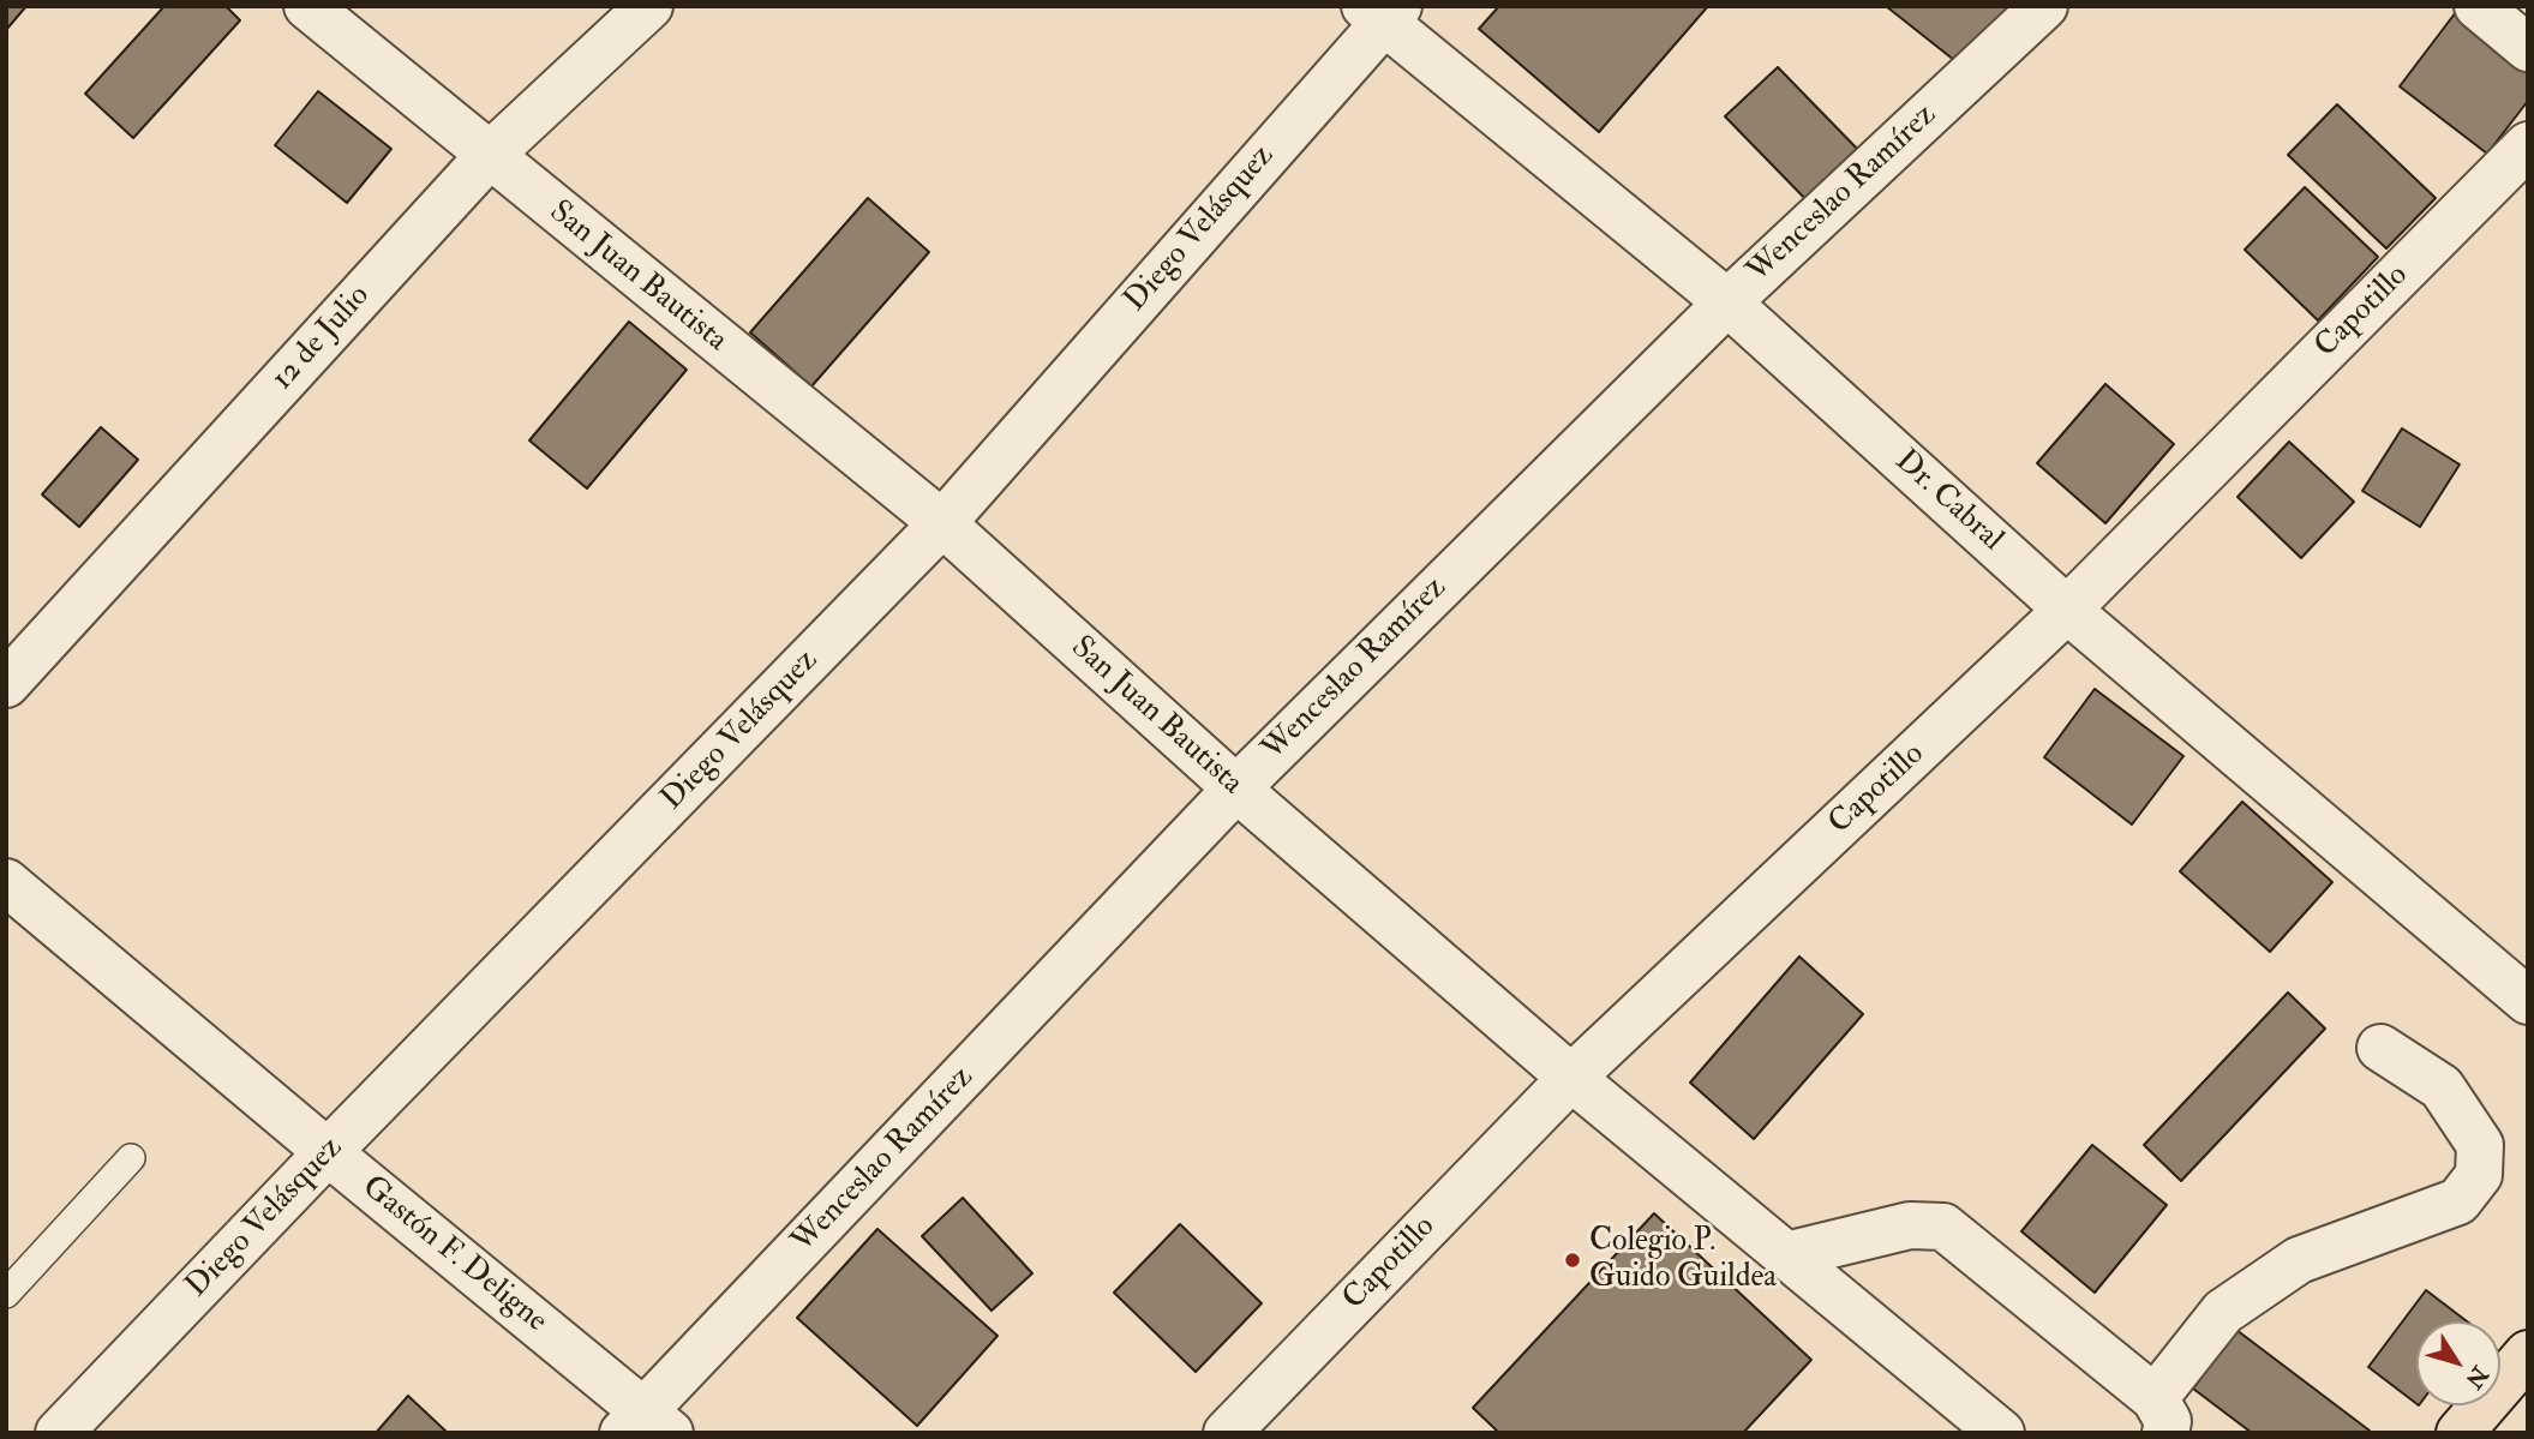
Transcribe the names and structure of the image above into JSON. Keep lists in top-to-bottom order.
{
  "streets": {
    "street": [
      "Wenceslao Ramírez",
      "Diego Velásquez",
      "San Juan Bautista",
      "Capotillo",
      "12 de Julio",
      "Dr. Cabral",
      "Gastón F. Deligne"
    ]
  },
  "crossings": [
    ["Wenceslao Ramírez", "San Juan Bautista"],
    ["Wenceslao Ramírez", "Dr. Cabral"],
    ["Wenceslao Ramírez", "Gastón F. Deligne"],
    ["Diego Velásquez", "San Juan Bautista"],
    ["Diego Velásquez", "Dr. Cabral"],
    ["Diego Velásquez", "Gastón F. Deligne"],
    ["San Juan Bautista", "Capotillo"],
    ["San Juan Bautista", "12 de Julio"],
    ["Capotillo", "Dr. Cabral"]
  ],
  "places": ["Colegio P. Guido Guildea"],
  "north": "bottom right"
}
